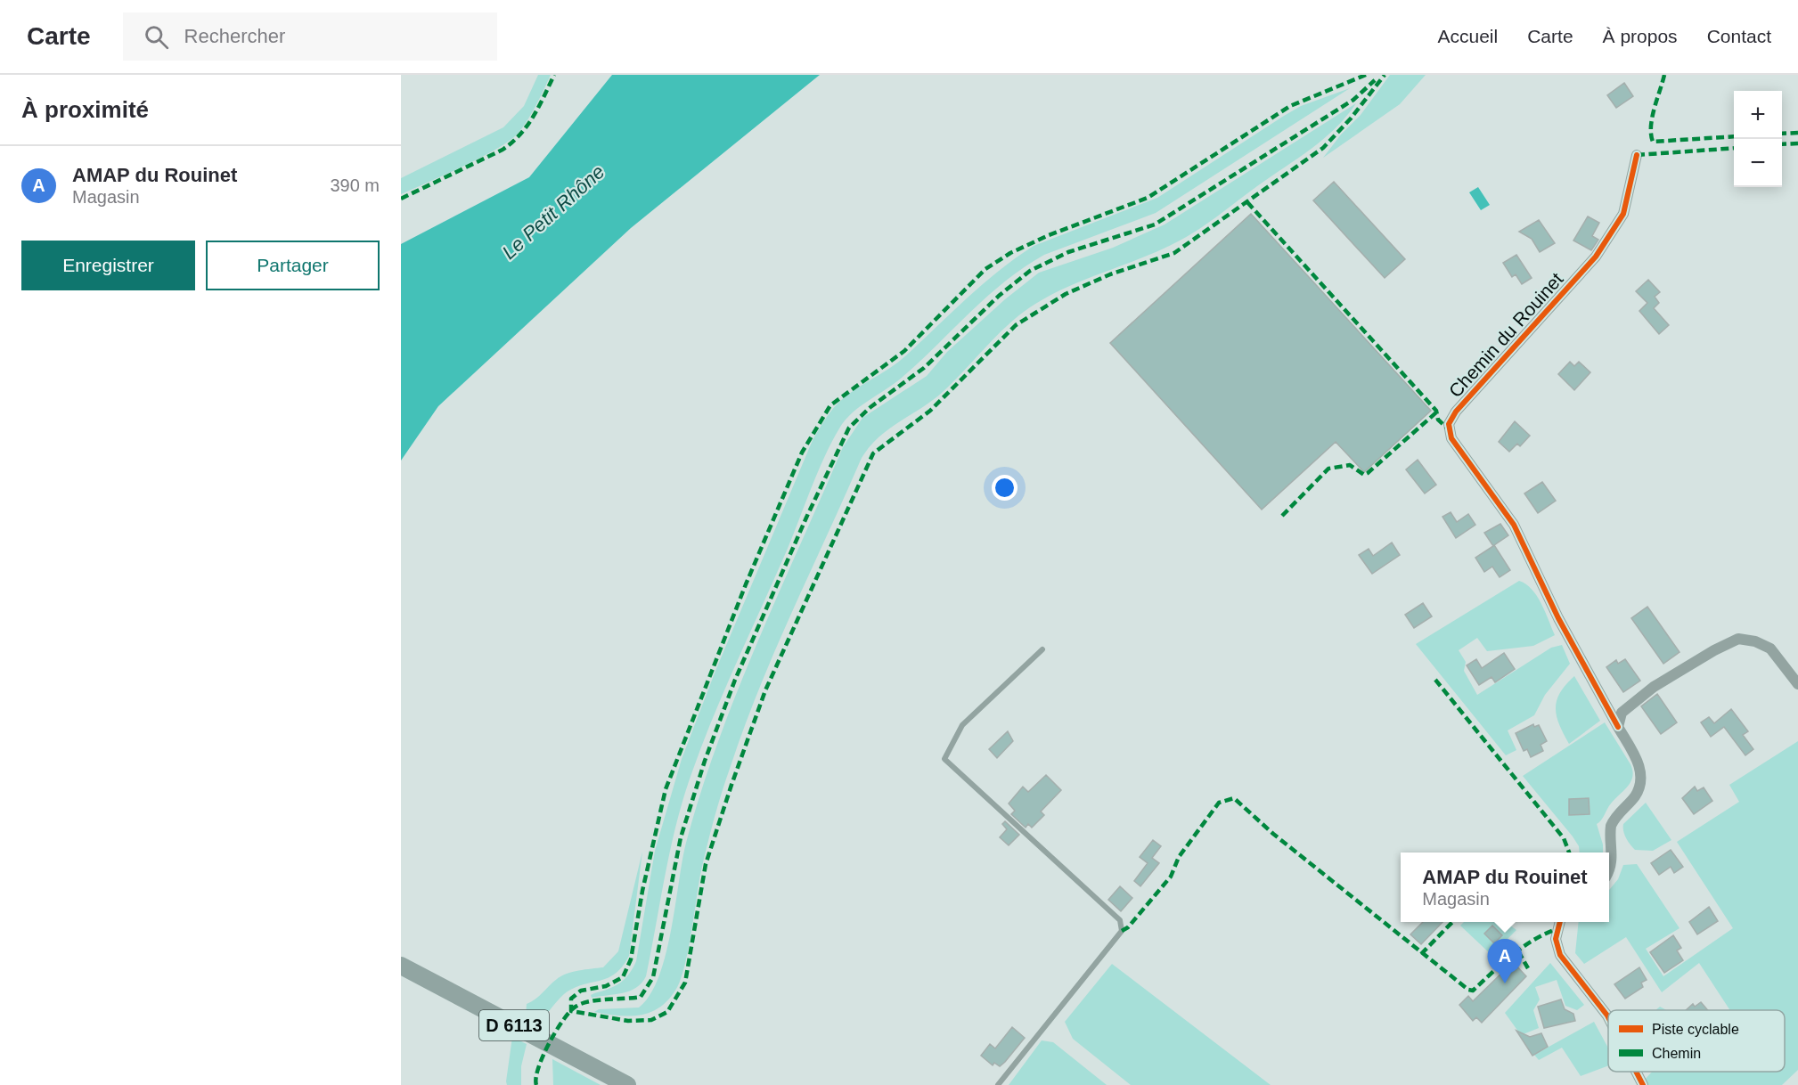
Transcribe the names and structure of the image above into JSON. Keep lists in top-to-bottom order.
{
  "streets": {
    "main road": ["D 6113"],
    "street": ["Chemin du Rouinet"]
  },
  "water": ["Le Petit Rhône"],
  "legend": ["Piste cyclable", "Chemin"],
  "page": {
    "header": "Carte",
    "search": "Rechercher",
    "nav": [
      "Accueil",
      "Carte",
      "À propos",
      "Contact"
    ],
    "heading": "À proximité",
    "map_buttons": ["+", "−"],
    "list": [
      {
        "mark": "A",
        "name": "AMAP du Rouinet",
        "note": "Magasin",
        "value": "390 m"
      }
    ],
    "buttons": ["Enregistrer", "Partager"],
    "popup": ["AMAP du Rouinet", "Magasin"],
    "pins": "A"
  }
}
